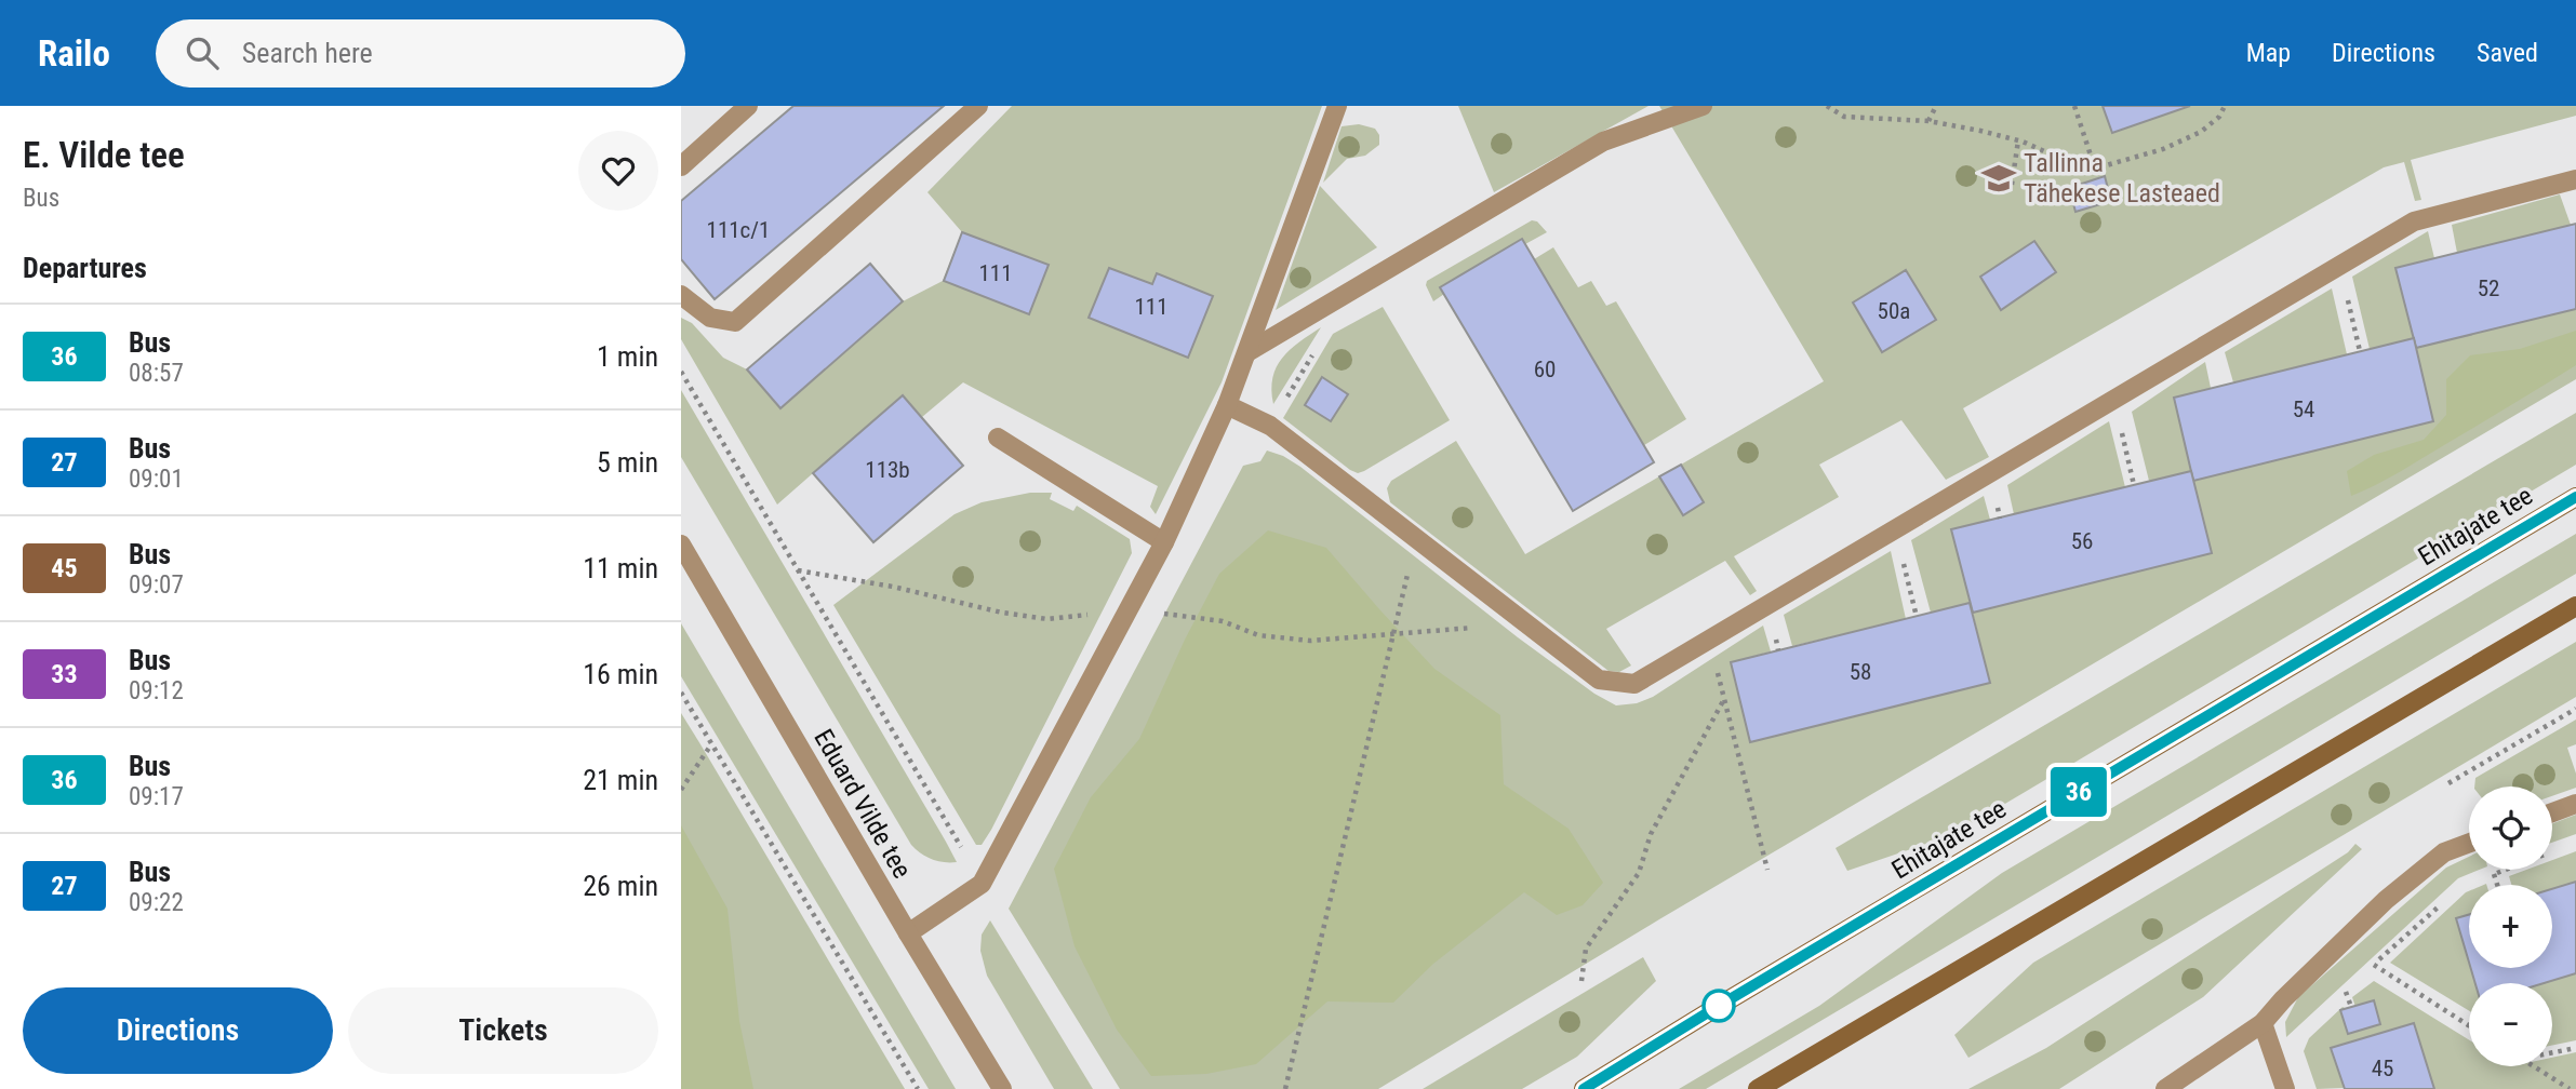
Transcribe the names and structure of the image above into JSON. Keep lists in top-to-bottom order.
{
  "streets": {
    "main road": ["Ehitajate tee"],
    "street": ["Eduard Vilde tee"]
  },
  "places": {
    "school or university": ["Tallinna Tähekese Lasteaed"]
  },
  "lines": ["bus line 36"],
  "house_numbers": [
    "111c/1",
    "111",
    "52",
    "111",
    "50a",
    "60",
    "54",
    "113b",
    "56",
    "58",
    "45"
  ],
  "page": {
    "header": "Railo",
    "search": "Search here",
    "nav": ["Map", "Directions", "Saved"],
    "heading": [
      ["E. Vilde tee", "Bus"],
      "Departures"
    ],
    "on_map": "36",
    "list": [
      {
        "mark": "36",
        "name": "Bus",
        "note": "08:57",
        "value": "1 min"
      },
      {
        "mark": "27",
        "name": "Bus",
        "note": "09:01",
        "value": "5 min"
      },
      {
        "mark": "45",
        "name": "Bus",
        "note": "09:07",
        "value": "11 min"
      },
      {
        "mark": "33",
        "name": "Bus",
        "note": "09:12",
        "value": "16 min"
      },
      {
        "mark": "36",
        "name": "Bus",
        "note": "09:17",
        "value": "21 min"
      },
      {
        "mark": "27",
        "name": "Bus",
        "note": "09:22",
        "value": "26 min"
      }
    ],
    "map_buttons": ["+", "−"],
    "buttons": ["Directions", "Tickets"]
  }
}
